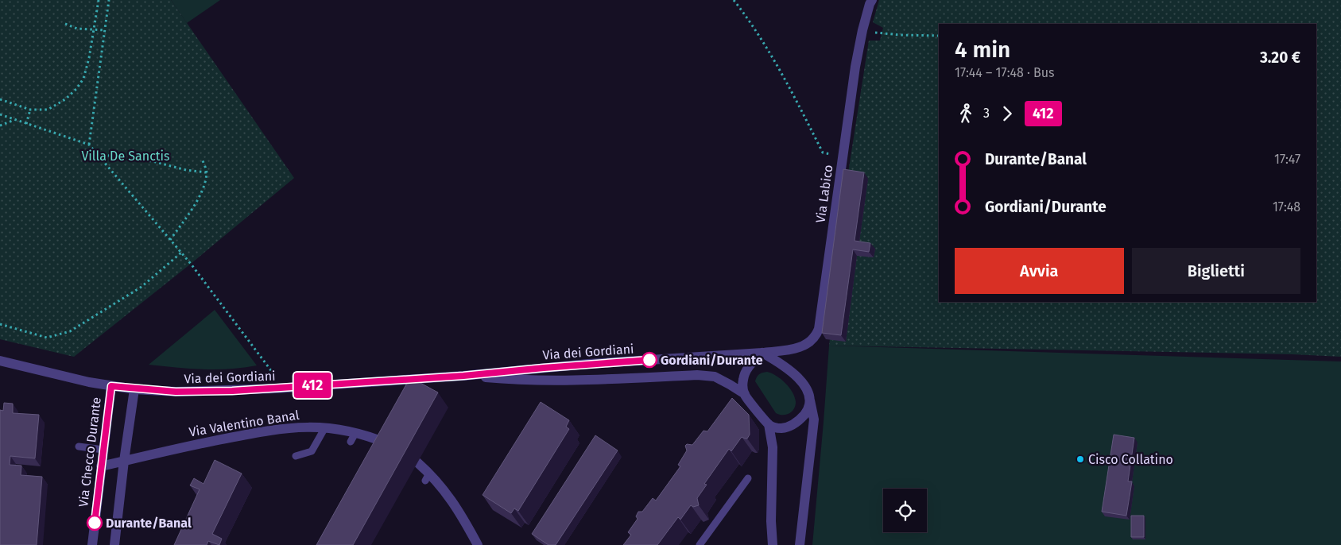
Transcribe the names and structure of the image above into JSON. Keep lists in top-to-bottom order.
{
  "streets": {
    "street": [
      "Via Labico",
      "Via dei Gordiani",
      "Via Valentino Banal",
      "Via Checco Durante"
    ]
  },
  "crossings": [
    ["Via Labico", "Via dei Gordiani"],
    ["Via dei Gordiani", "Via Checco Durante"],
    ["Via Valentino Banal", "Via Checco Durante"]
  ],
  "parks": ["Villa De Sanctis"],
  "places": ["Gordiani/Durante", "Cisco Collatino", "Durante/Banal"],
  "lines": ["bus line 412"],
  "page": {
    "on_map": "412",
    "heading": ["4 min", "17:44 – 17:48 · Bus", "3.20 €"],
    "legs": ["3", "412"],
    "list": [
      {
        "name": "Durante/Banal",
        "value": "17:47"
      },
      {
        "name": "Gordiani/Durante",
        "value": "17:48"
      }
    ],
    "buttons": ["Avvia", "Biglietti"]
  }
}
